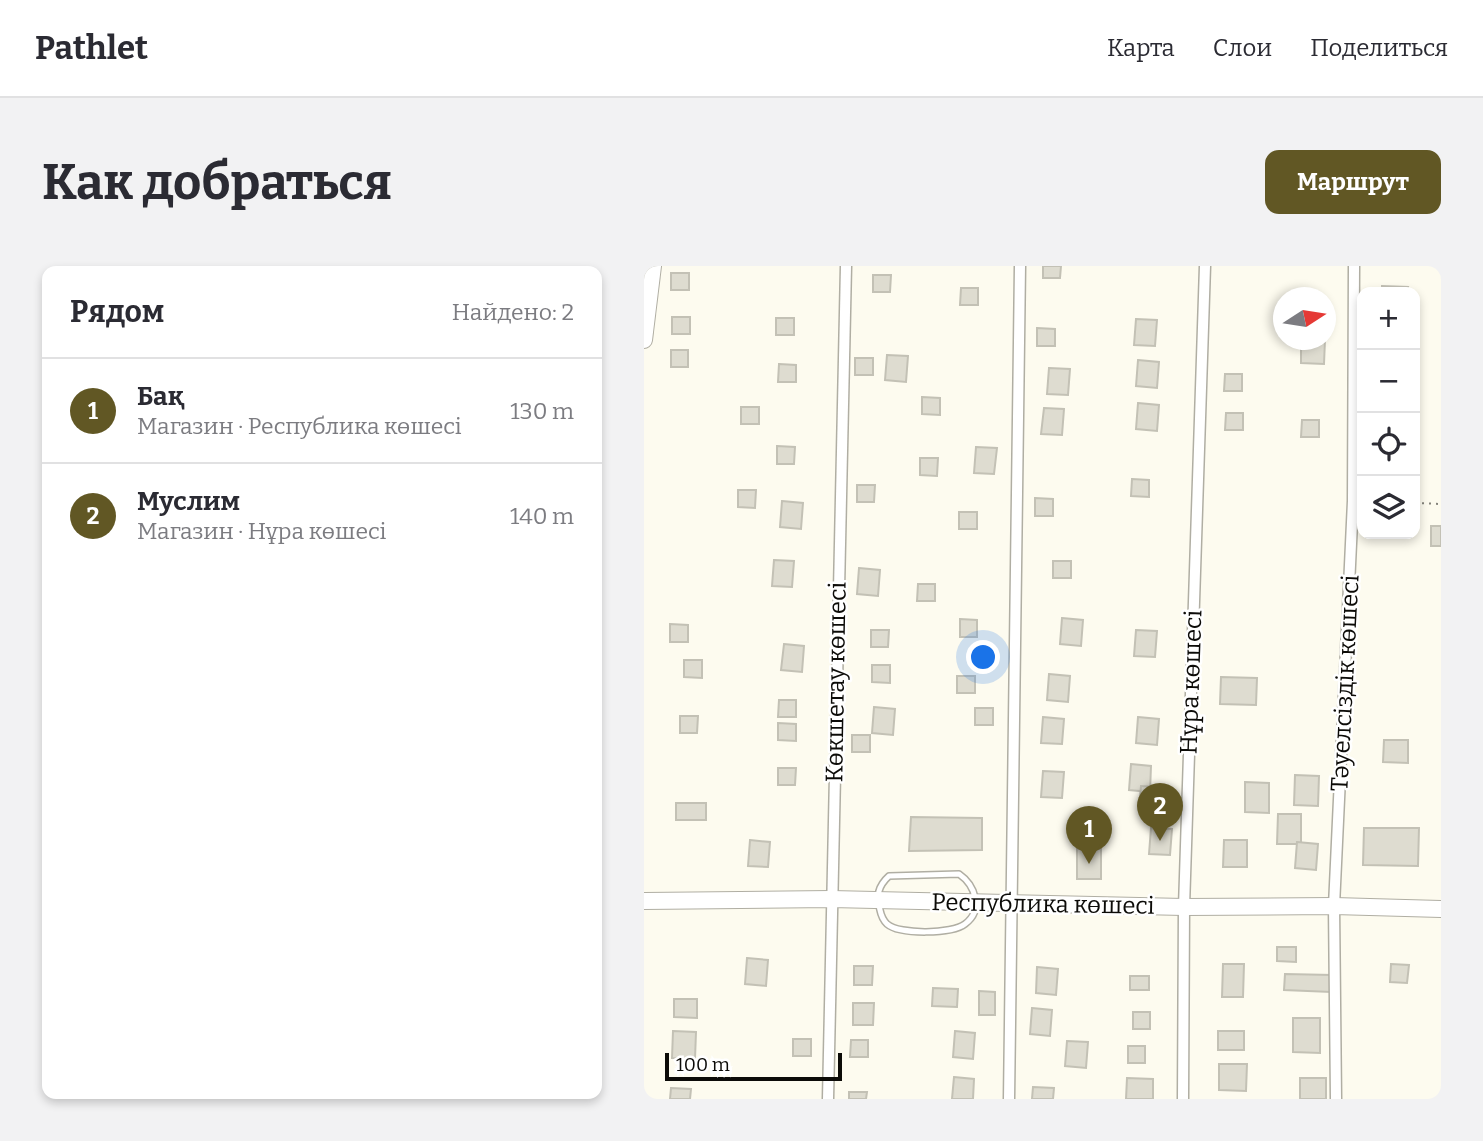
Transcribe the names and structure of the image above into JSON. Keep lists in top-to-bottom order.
{
  "streets": {
    "street": [
      "Көкшетау көшесі",
      "Нұра көшесі",
      "Тәуелсіздік көшесі",
      "Республика көшесі"
    ]
  },
  "crossings": [
    ["Көкшетау көшесі", "Республика көшесі"],
    ["Нұра көшесі", "Республика көшесі"],
    ["Тәуелсіздік көшесі", "Республика көшесі"]
  ],
  "scale_bar": "100 m",
  "north": "right",
  "page": {
    "header": "Pathlet",
    "nav": ["Карта", "Слои", "Поделиться"],
    "buttons": "Маршрут",
    "title": "Как добраться",
    "heading": ["Рядом", "Найдено: 2"],
    "map_buttons": ["+", "−"],
    "list": [
      {
        "mark": "1",
        "name": "Бақ",
        "note": "Магазин · Республика көшесі",
        "value": "130 m"
      },
      {
        "mark": "2",
        "name": "Муслим",
        "note": "Магазин · Нұра көшесі",
        "value": "140 m"
      }
    ],
    "pins": ["2", "1"],
    "scale": "100 m"
  }
}
